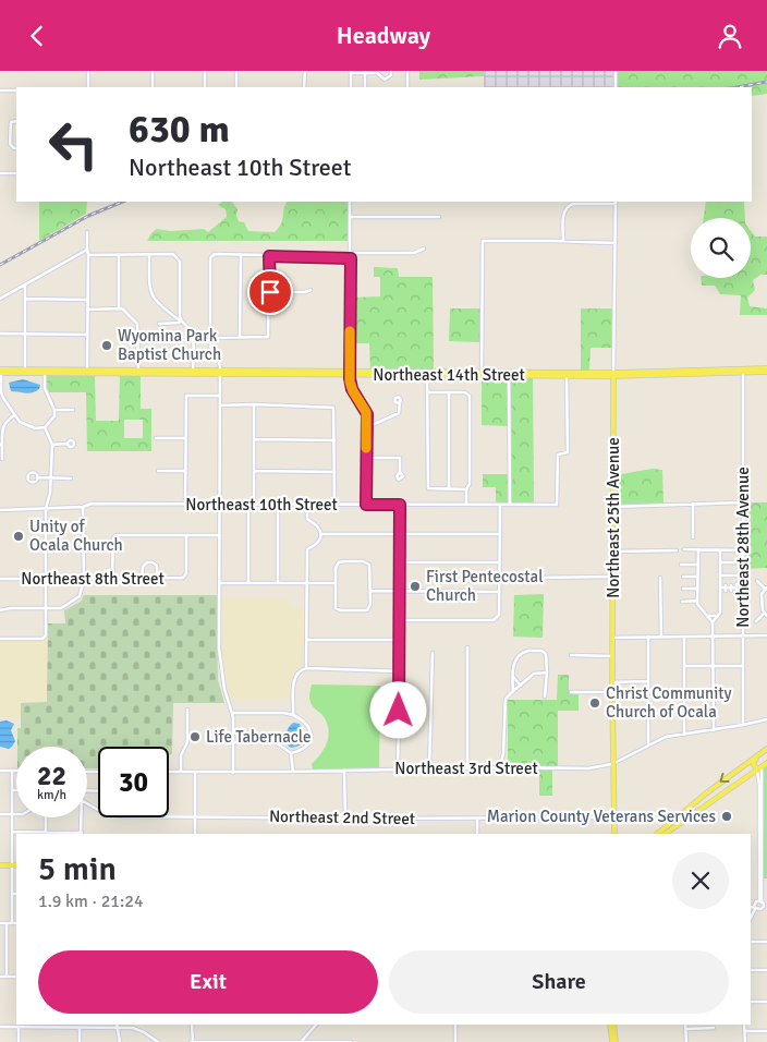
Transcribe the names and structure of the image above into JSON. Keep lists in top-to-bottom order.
{
  "streets": {
    "main road": ["Northeast 14th Street", "Northeast 25th Avenue"],
    "street": [
      "Northeast 10th Street",
      "Northeast 28th Avenue",
      "Northeast 8th Street",
      "Northeast 3rd Street",
      "Northeast 2nd Street"
    ]
  },
  "crossings": [
    ["Northeast 14th Street", "Northeast 10th Street"],
    ["Northeast 14th Street", "Northeast 25th Avenue"],
    ["Northeast 14th Street", "Northeast 28th Avenue"],
    ["Northeast 25th Avenue", "Northeast 3rd Street"],
    ["Northeast 25th Avenue", "Northeast 2nd Street"],
    ["Northeast 28th Avenue", "Northeast 3rd Street"]
  ],
  "places": [
    "Wyomina Park Baptist Church",
    "Unity of Ocala Church",
    "First Pentecostal Church",
    "Christ Community Church of Ocala",
    "Life Tabernacle",
    "Marion County Veterans Services"
  ],
  "page": {
    "header": "Headway",
    "turn": ["630 m", "Northeast 10th Street"],
    "speed": "22 km/h",
    "limit": "30",
    "heading": ["5 min", "1.9 km · 21:24"],
    "buttons": ["Exit", "Share"]
  }
}
